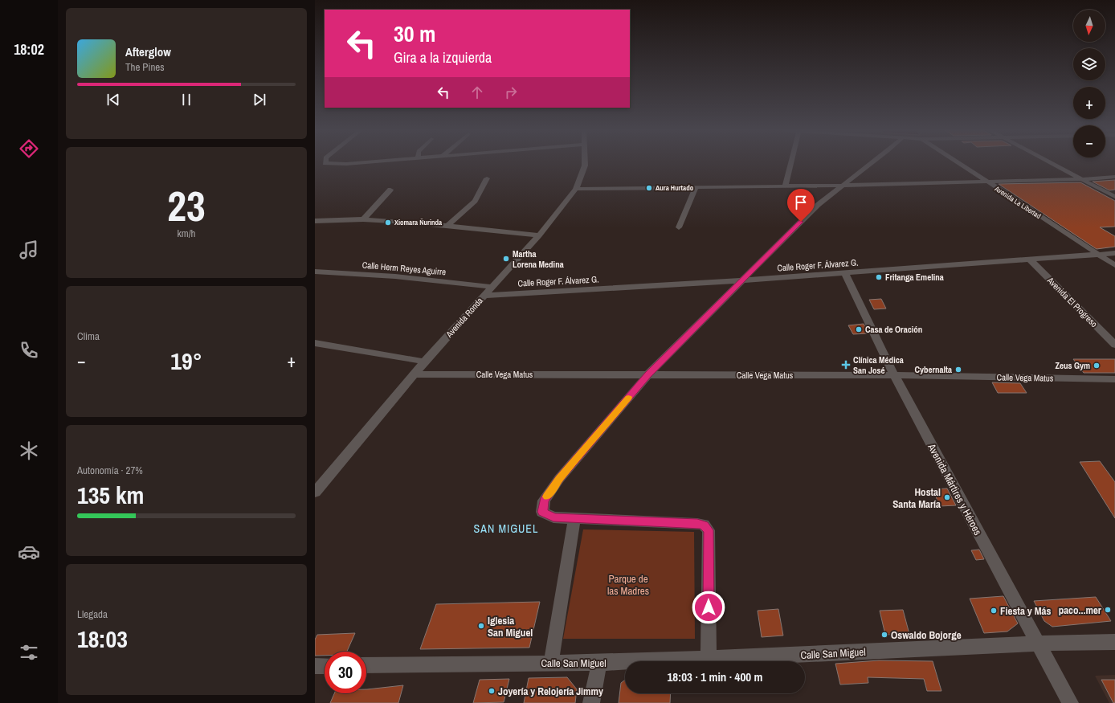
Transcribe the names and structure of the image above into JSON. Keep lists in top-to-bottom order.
{
  "streets": {
    "street": [
      "Avenida La Libertad",
      "Calle Roger F. Álvarez G.",
      "Calle Herm Reyes Aguirre",
      "Avenida El Progreso",
      "Avenida Ronda",
      "Calle Vega Matus",
      "Avenida Mártires y Héroes",
      "Calle San Miguel"
    ]
  },
  "crossings": [
    ["Avenida La Libertad", "Calle Roger F. Álvarez G."],
    ["Calle Roger F. Álvarez G.", "Avenida El Progreso"],
    ["Calle Roger F. Álvarez G.", "Avenida Ronda"],
    ["Calle Roger F. Álvarez G.", "Avenida Mártires y Héroes"],
    ["Calle Herm Reyes Aguirre", "Avenida Ronda"],
    ["Avenida Ronda", "Calle Vega Matus"],
    ["Calle Vega Matus", "Avenida Mártires y Héroes"],
    ["Avenida Mártires y Héroes", "Calle San Miguel"]
  ],
  "districts": ["SAN MIGUEL"],
  "parks": ["Parque de las Madres"],
  "places": {
    "other": [
      "Aura Hurtado",
      "Xiomara Ñurinda",
      "Martha Lorena Medina",
      "Fritanga Emelina",
      "Casa de Oración",
      "Zeus Gym",
      "Cybernalta",
      "Hostal Santa María",
      "paco...mer",
      "Fiesta y Más",
      "Iglesia San Miguel",
      "Oswaldo Bojorge",
      "Joyería y Relojería Jimmy"
    ],
    "health": ["Clínica Médica San José"]
  },
  "north": "bottom",
  "page": {
    "tabs": "18:02",
    "map_buttons": ["+", "−"],
    "turn": ["30 m", "Gira a la izquierda"],
    "song": ["Afterglow", "The Pines"],
    "tile": [
      ["23", "km/h"],
      "Clima",
      ["Autonomía · 27%", "135 km"],
      ["Llegada", "18:03"]
    ],
    "heat": ["−", "19°", "+"],
    "limit": "30",
    "trip": "18:03 · 1 min · 400 m"
  }
}
